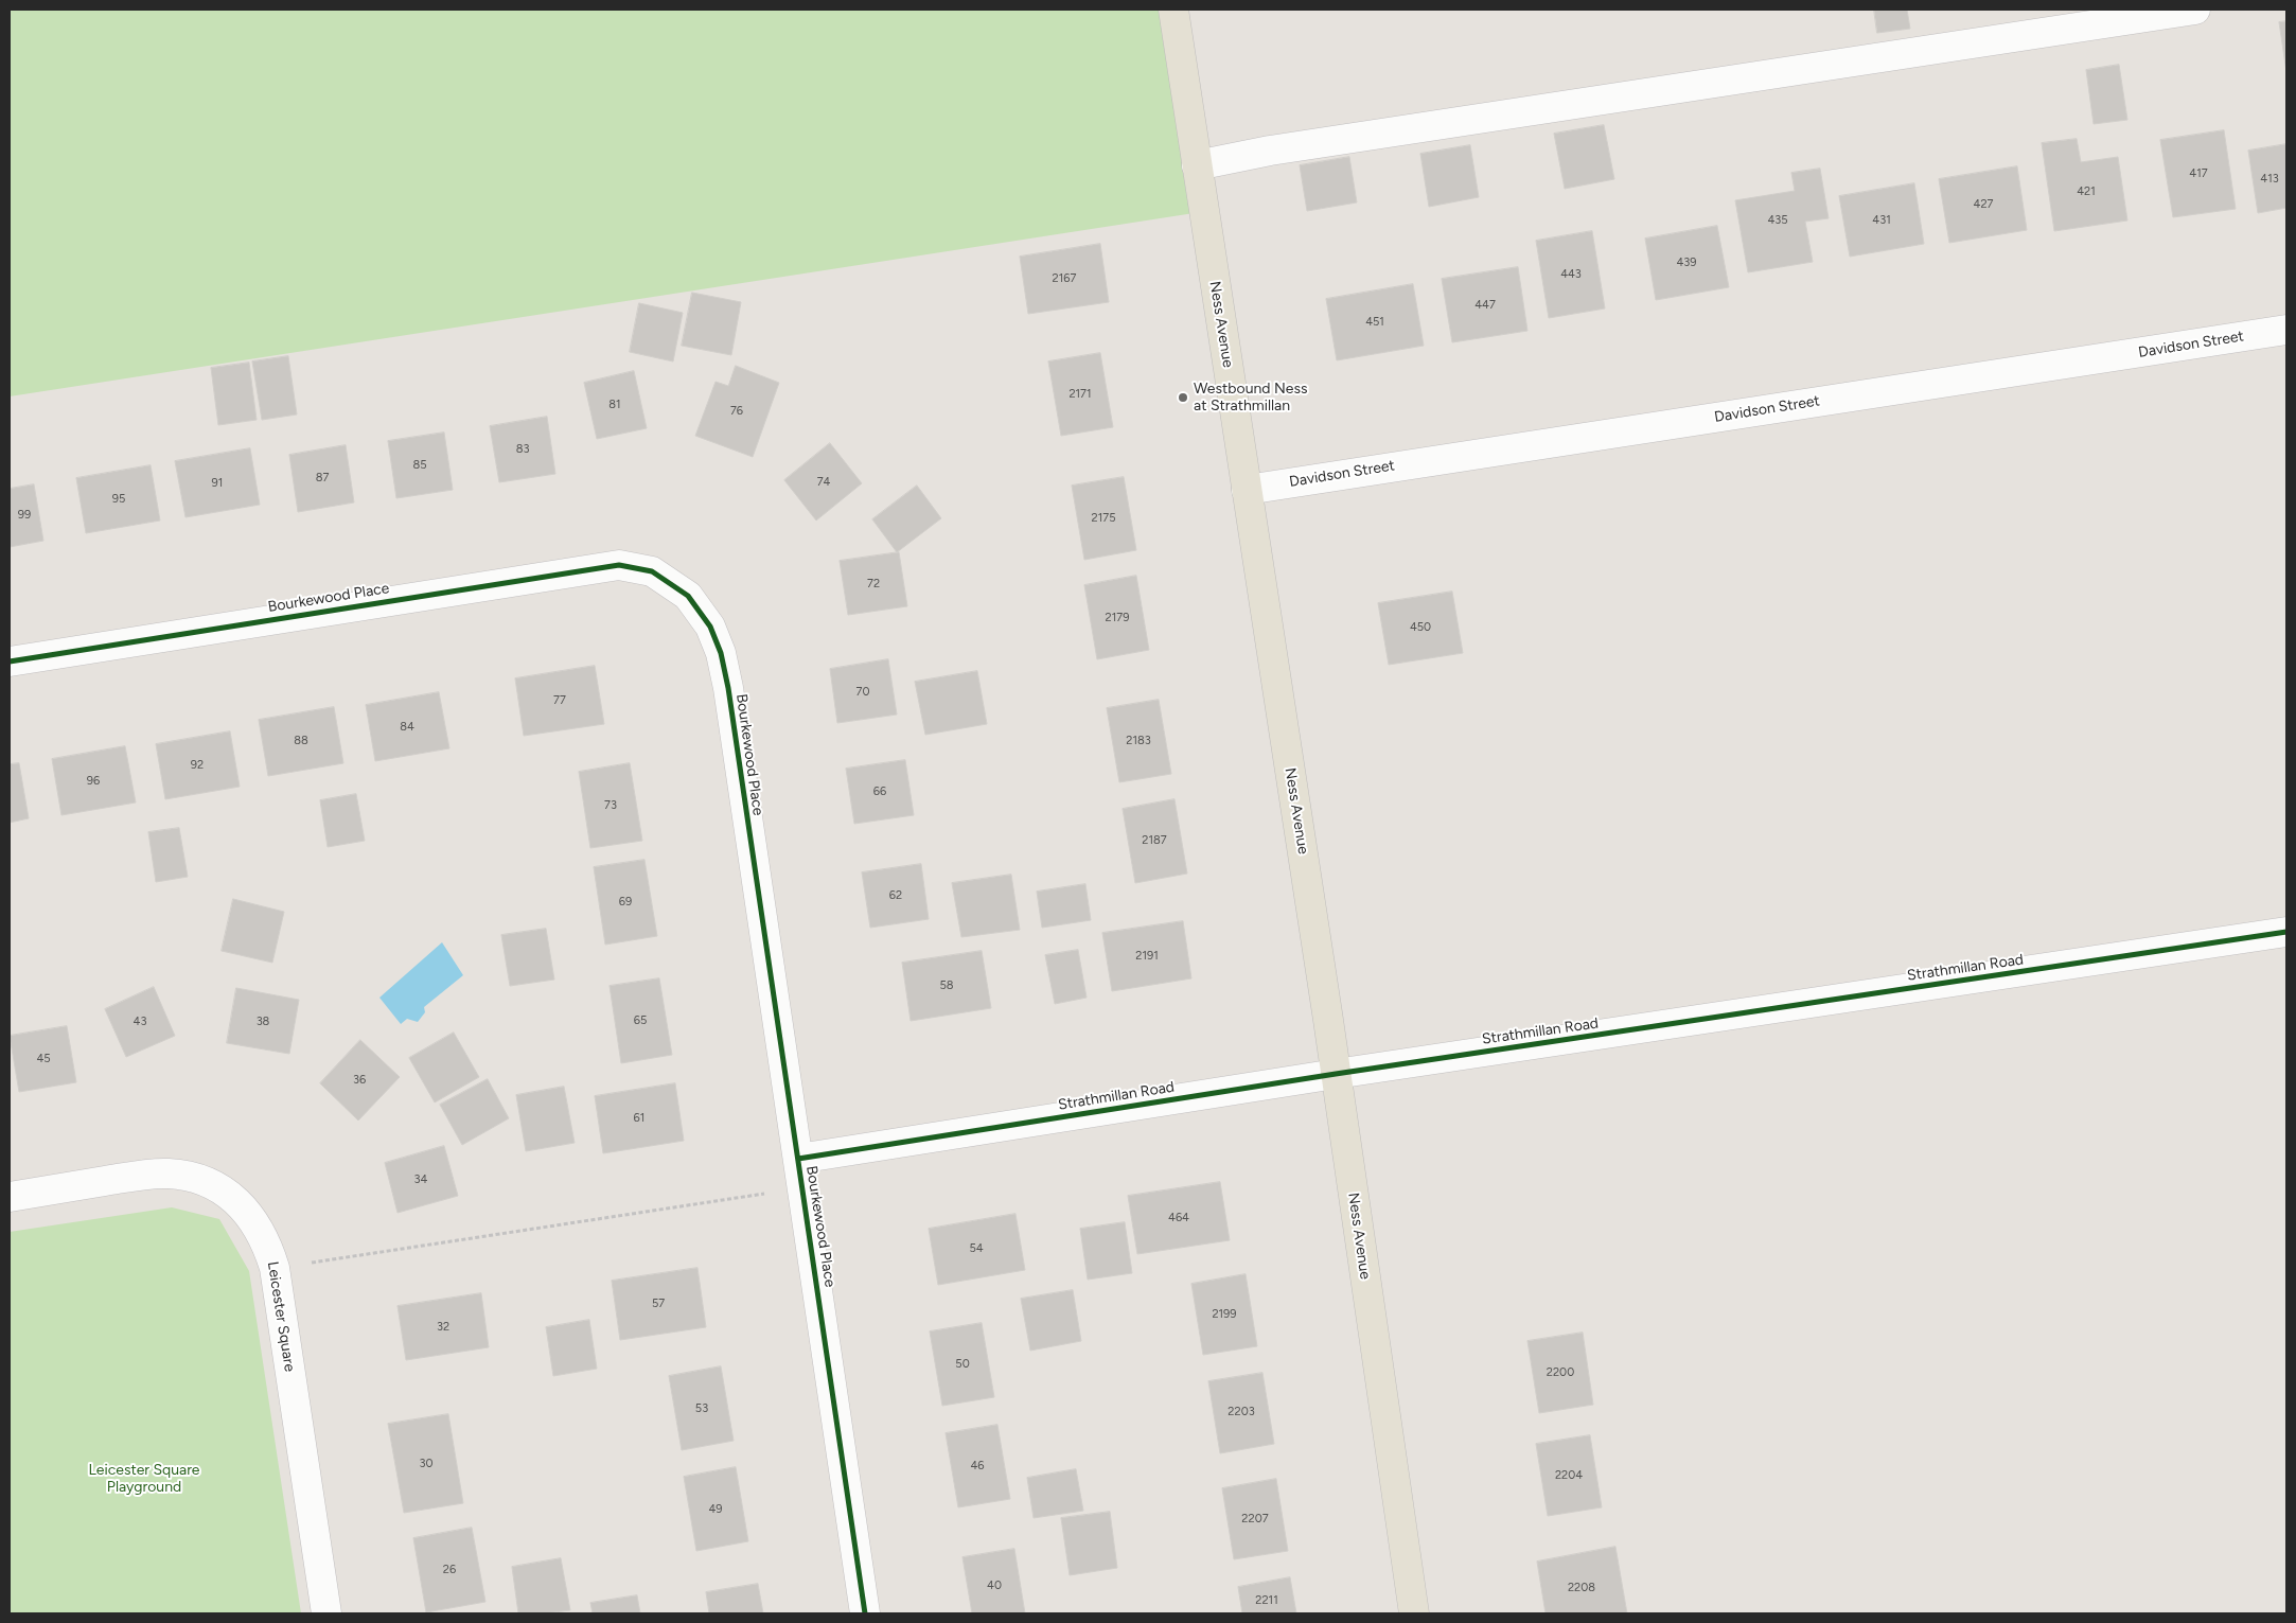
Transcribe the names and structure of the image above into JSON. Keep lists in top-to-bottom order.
{
  "streets": {
    "main road": ["Ness Avenue"],
    "street": [
      "Davidson Street",
      "Bourkewood Place",
      "Strathmillan Road",
      "Leicester Square"
    ]
  },
  "crossings": [
    ["Ness Avenue", "Davidson Street"],
    ["Ness Avenue", "Strathmillan Road"],
    ["Bourkewood Place", "Strathmillan Road"]
  ],
  "parks": ["Leicester Square Playground"],
  "places": ["Westbound Ness at Strathmillan"],
  "house_numbers": [
    "417",
    "413",
    "421",
    "427",
    "435",
    "431",
    "439",
    "443",
    "2167",
    "447",
    "451",
    "2171",
    "81",
    "76",
    "83",
    "85",
    "87",
    "74",
    "91",
    "95",
    "99",
    "2175",
    "72",
    "2179",
    "450",
    "70",
    "77",
    "84",
    "88",
    "2183",
    "92",
    "96",
    "66",
    "73",
    "2187",
    "62",
    "69",
    "2191",
    "58",
    "65",
    "43",
    "38",
    "45",
    "36",
    "61",
    "34",
    "464",
    "54",
    "57",
    "2199",
    "32",
    "50",
    "2200",
    "53",
    "2203",
    "30",
    "46",
    "2204",
    "49",
    "2207",
    "26",
    "40",
    "2208",
    "2211"
  ]
}
